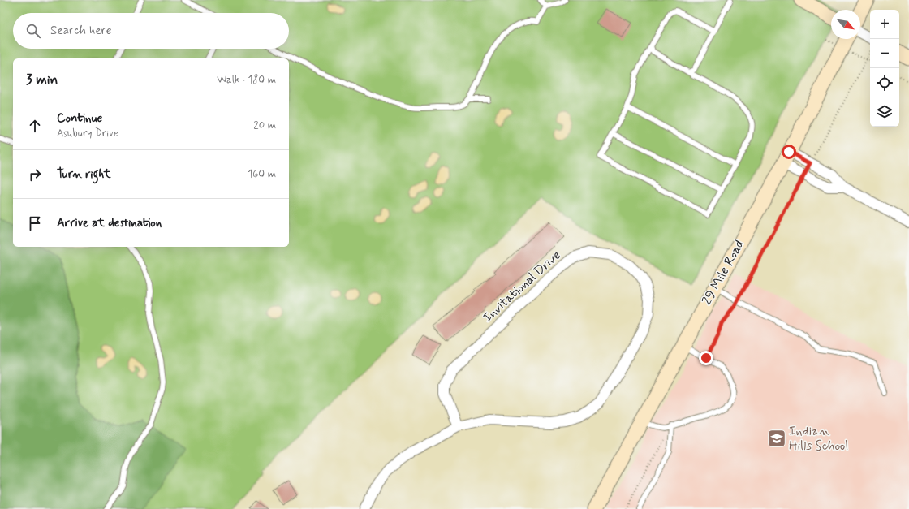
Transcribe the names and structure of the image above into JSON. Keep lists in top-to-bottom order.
{
  "streets": {
    "street": ["29 Mile Road", "Invitational Drive"]
  },
  "places": {
    "school or university": ["Indian Hills School"]
  },
  "north": "bottom right",
  "page": {
    "map_buttons": ["+", "−"],
    "search": "Search here",
    "heading": ["3 min", "Walk · 180 m"],
    "list": [
      ["Continue", "Ashbury Drive", "20 m"],
      ["Turn right", "160 m"],
      "Arrive at destination"
    ]
  }
}
